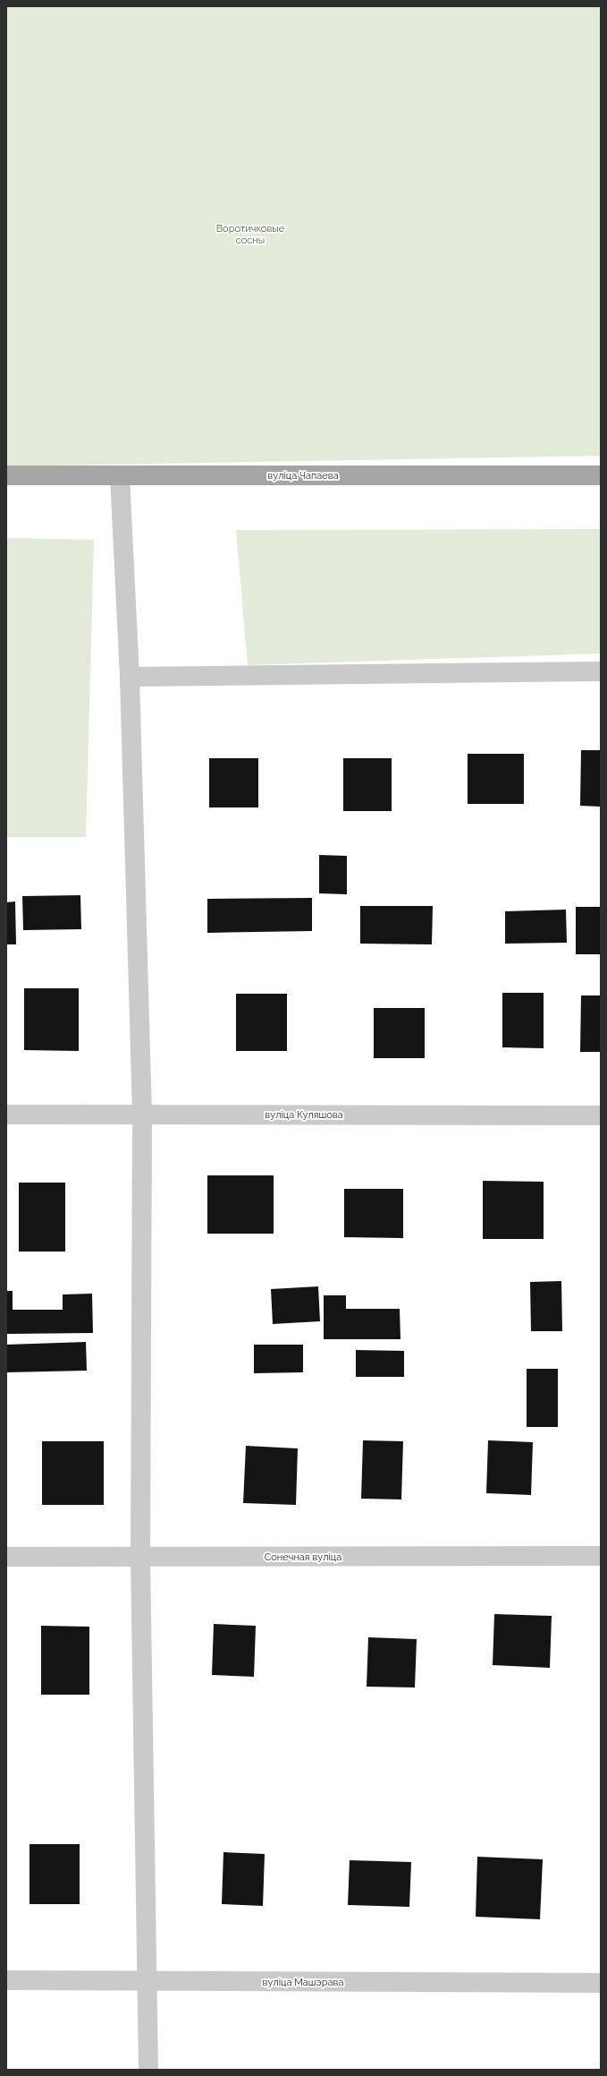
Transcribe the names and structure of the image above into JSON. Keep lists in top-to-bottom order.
{
  "streets": {
    "main road": ["вуліца Чапаева"],
    "street": ["вуліца Куляшова", "Сонечная вуліца", "вуліца Машэрава"]
  },
  "parks": ["Воротичковые сосны"]
}
